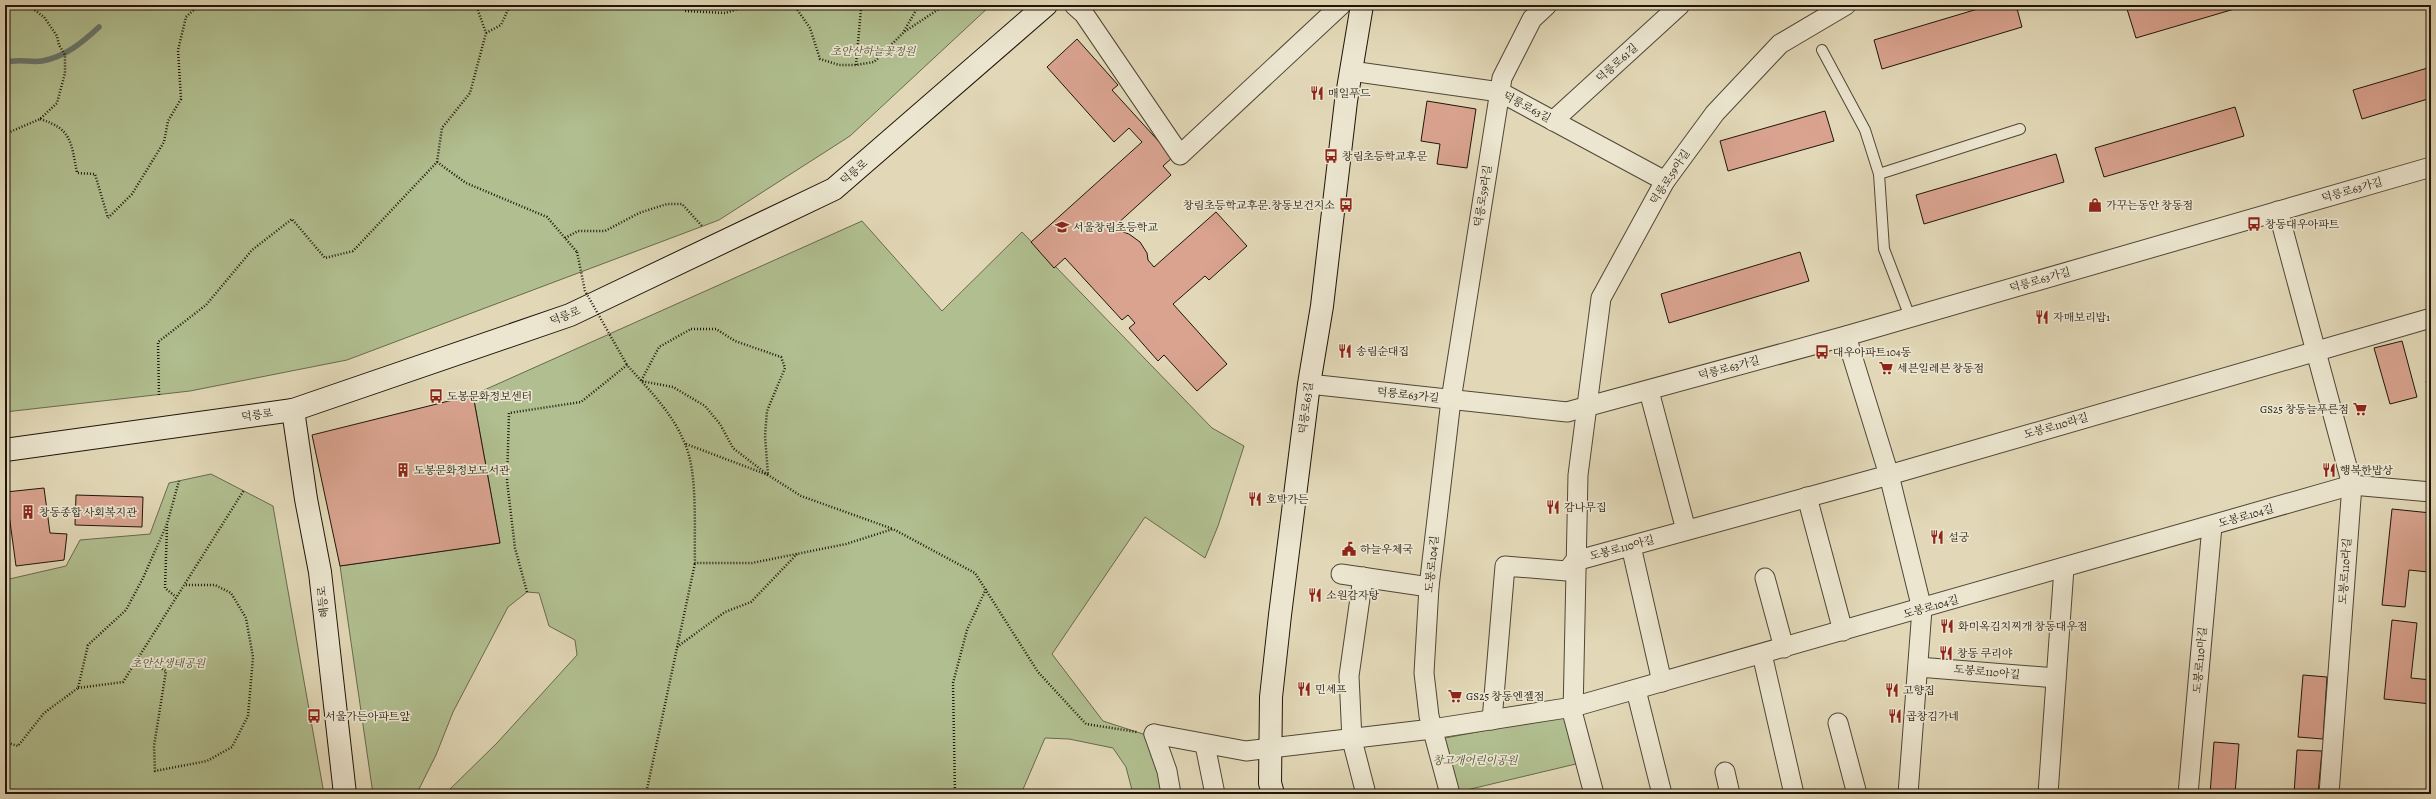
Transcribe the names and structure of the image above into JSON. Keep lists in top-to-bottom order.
{
  "streets": {
    "main road": ["덕릉로63길", "덕릉로", "해등로"],
    "street": [
      "덕릉로61길",
      "덕릉로59아길",
      "덕릉로63가길",
      "덕릉로59라길",
      "도봉로110라길",
      "도봉로104길",
      "도봉로110아길",
      "도봉로110마길"
    ]
  },
  "crossings": [
    ["덕릉로61길", "덕릉로63길"],
    ["덕릉로63길", "덕릉로59아길"],
    ["덕릉로63길", "덕릉로63가길"],
    ["덕릉로63길", "덕릉로59라길"],
    ["덕릉로63길", "도봉로104길"],
    ["덕릉로", "해등로"],
    ["덕릉로59아길", "덕릉로63가길"],
    ["덕릉로63가길", "덕릉로59라길"],
    ["덕릉로63가길", "도봉로110라길"],
    ["덕릉로63가길", "도봉로104길"],
    ["덕릉로59라길", "도봉로104길"],
    ["도봉로110라길", "도봉로104길"],
    ["도봉로110라길", "도봉로110아길"],
    ["도봉로104길", "도봉로110아길"],
    ["도봉로104길", "도봉로110마길"]
  ],
  "parks": ["초안산하늘꽃정원", "초안산생태공원", "창고개어린이공원"],
  "places": {
    "restaurant": [
      "매일푸드",
      "자매보리밥1",
      "송림순대집",
      "행복한밥상",
      "호박가든",
      "감나무집",
      "설궁",
      "소원감자탕",
      "화미옥김치찌개 창동대우점",
      "창동 쿠리야",
      "민셰프",
      "고향집",
      "곱창김가네"
    ],
    "bus stop": [
      "창림초등학교후문",
      "창림초등학교후문.창동보건지소",
      "창동대우아파트",
      "대우아파트104동",
      "도봉문화정보센터",
      "서울가든아파트앞"
    ],
    "shop": ["가꾸는동안 창동점"],
    "school or university": ["서울창림초등학교"],
    "supermarket": ["세븐일레븐 창동점", "GS25 창동늘푸른점", "GS25 창동엔젤점"],
    "building": ["도봉문화정보도서관", "창동종합 사회복지관"],
    "public building": ["하늘우체국"]
  }
}
